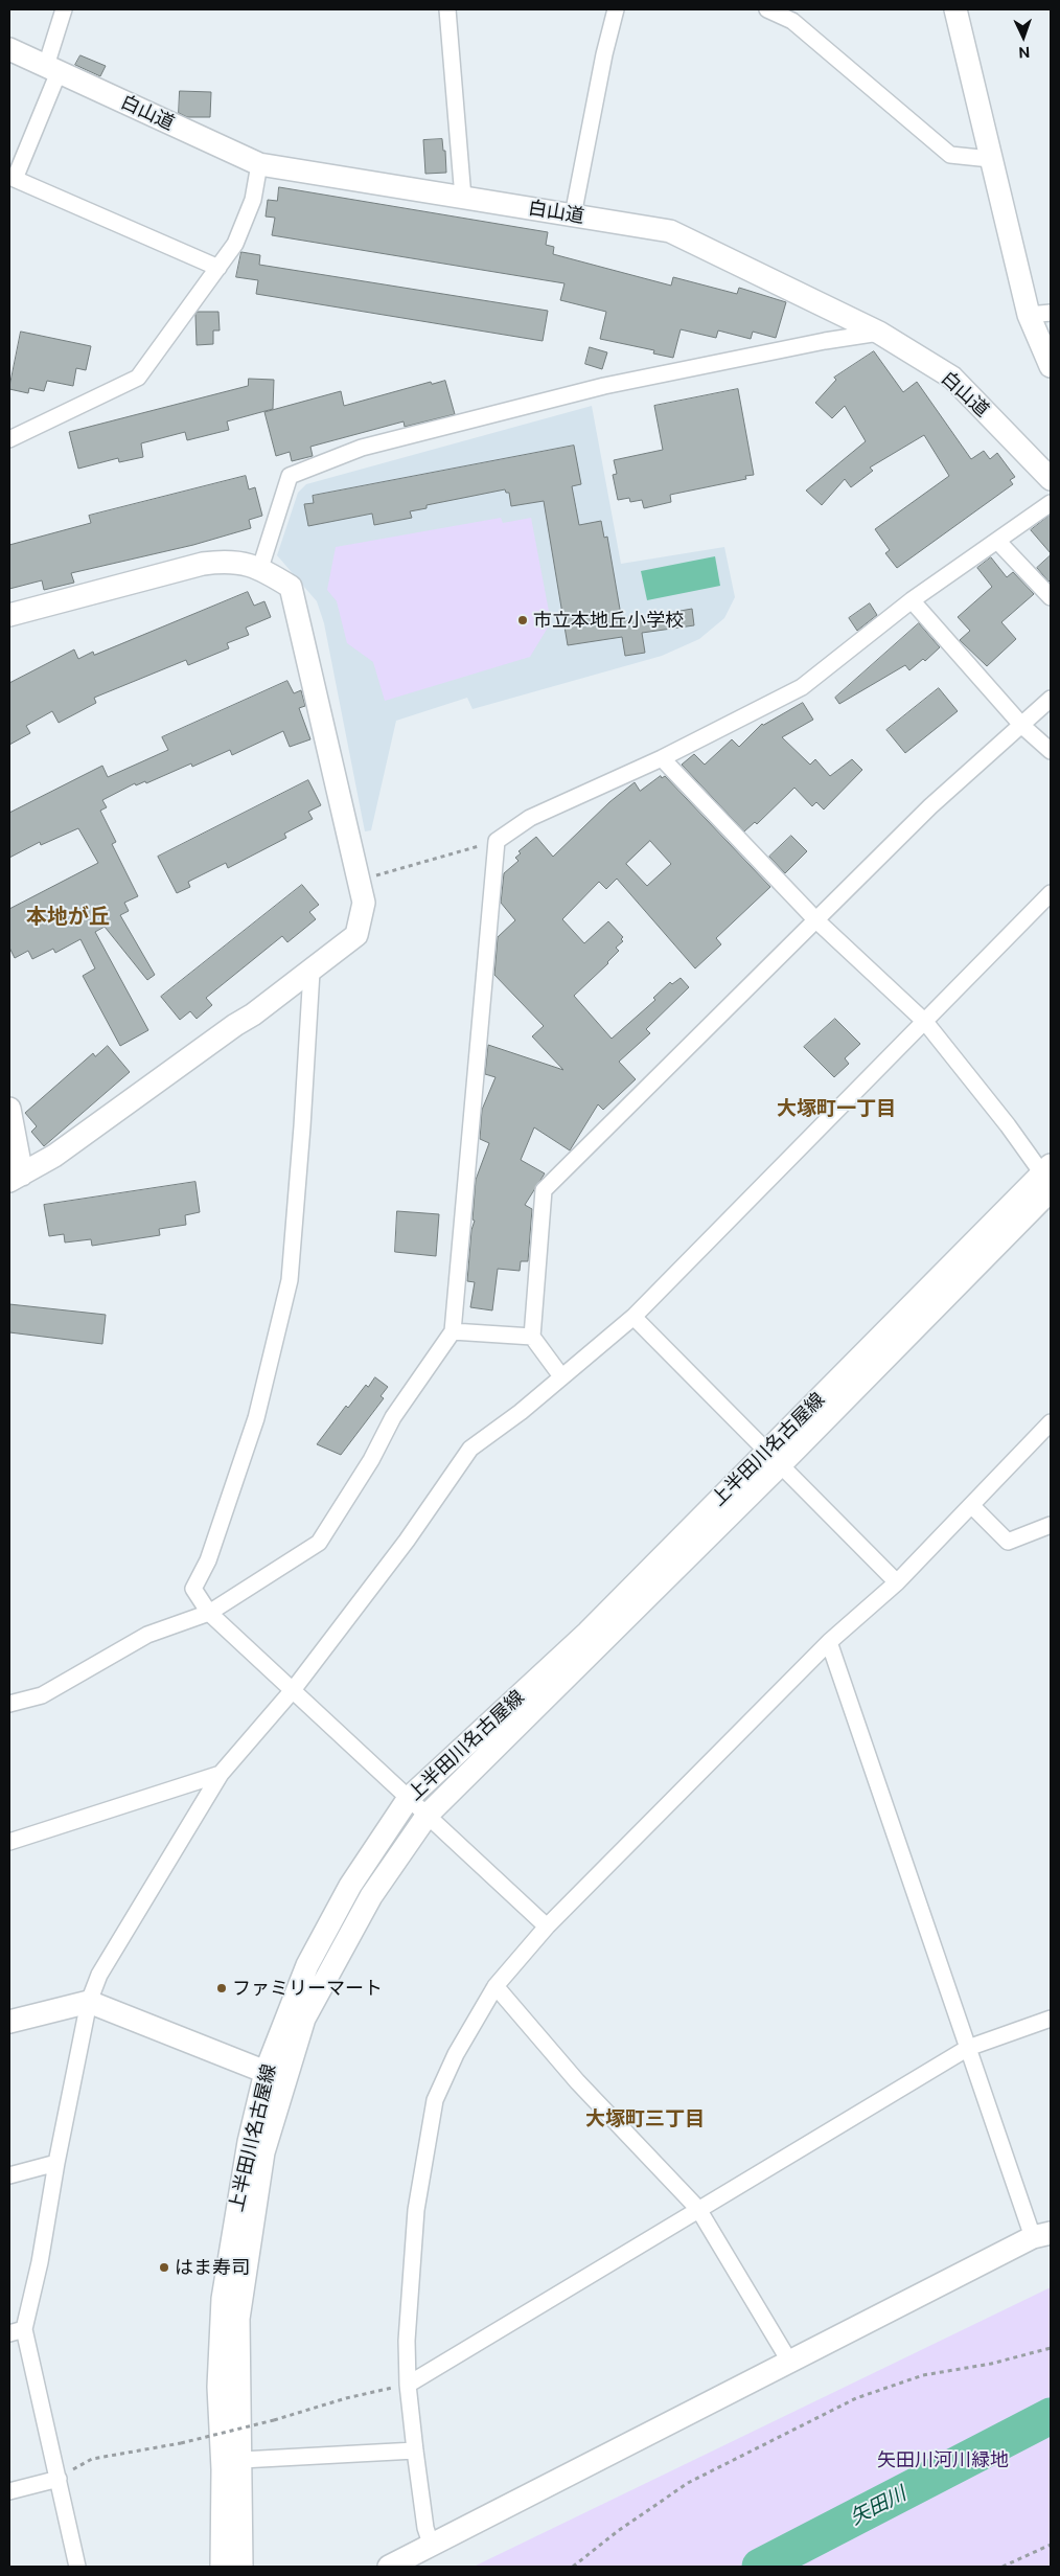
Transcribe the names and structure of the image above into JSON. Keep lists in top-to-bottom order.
{
  "streets": {
    "street": ["白山道", "上半田川名古屋線"]
  },
  "districts": ["本地が丘", "大塚町一丁目", "大塚町三丁目"],
  "water": ["矢田川"],
  "parks": ["矢田川河川緑地"],
  "places": ["市立本地丘小学校", "ファミリーマート", "はま寿司"],
  "north": "bottom"
}
